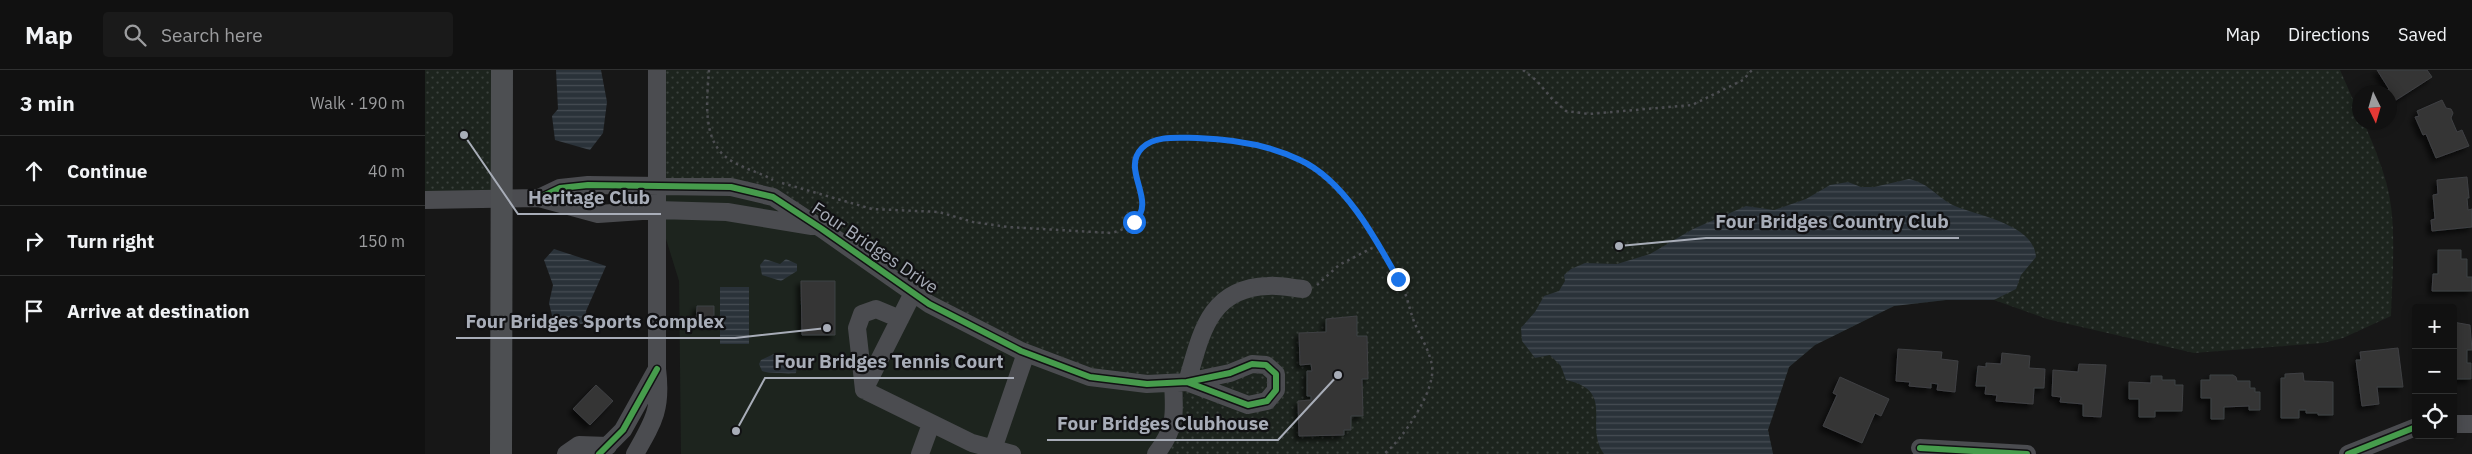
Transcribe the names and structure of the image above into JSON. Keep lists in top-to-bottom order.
{
  "streets": {
    "street": ["Four Bridges Drive"]
  },
  "places": [
    "Heritage Club",
    "Four Bridges Country Club",
    "Four Bridges Sports Complex",
    "Four Bridges Clubhouse",
    "Four Bridges Tennis Court"
  ],
  "north": "bottom",
  "page": {
    "header": "Map",
    "search": "Search here",
    "nav": ["Map", "Directions", "Saved"],
    "heading": ["3 min", "Walk · 190 m"],
    "list": [
      ["Continue", "40 m"],
      ["Turn right", "150 m"],
      "Arrive at destination"
    ],
    "map_buttons": ["+", "−"]
  }
}
